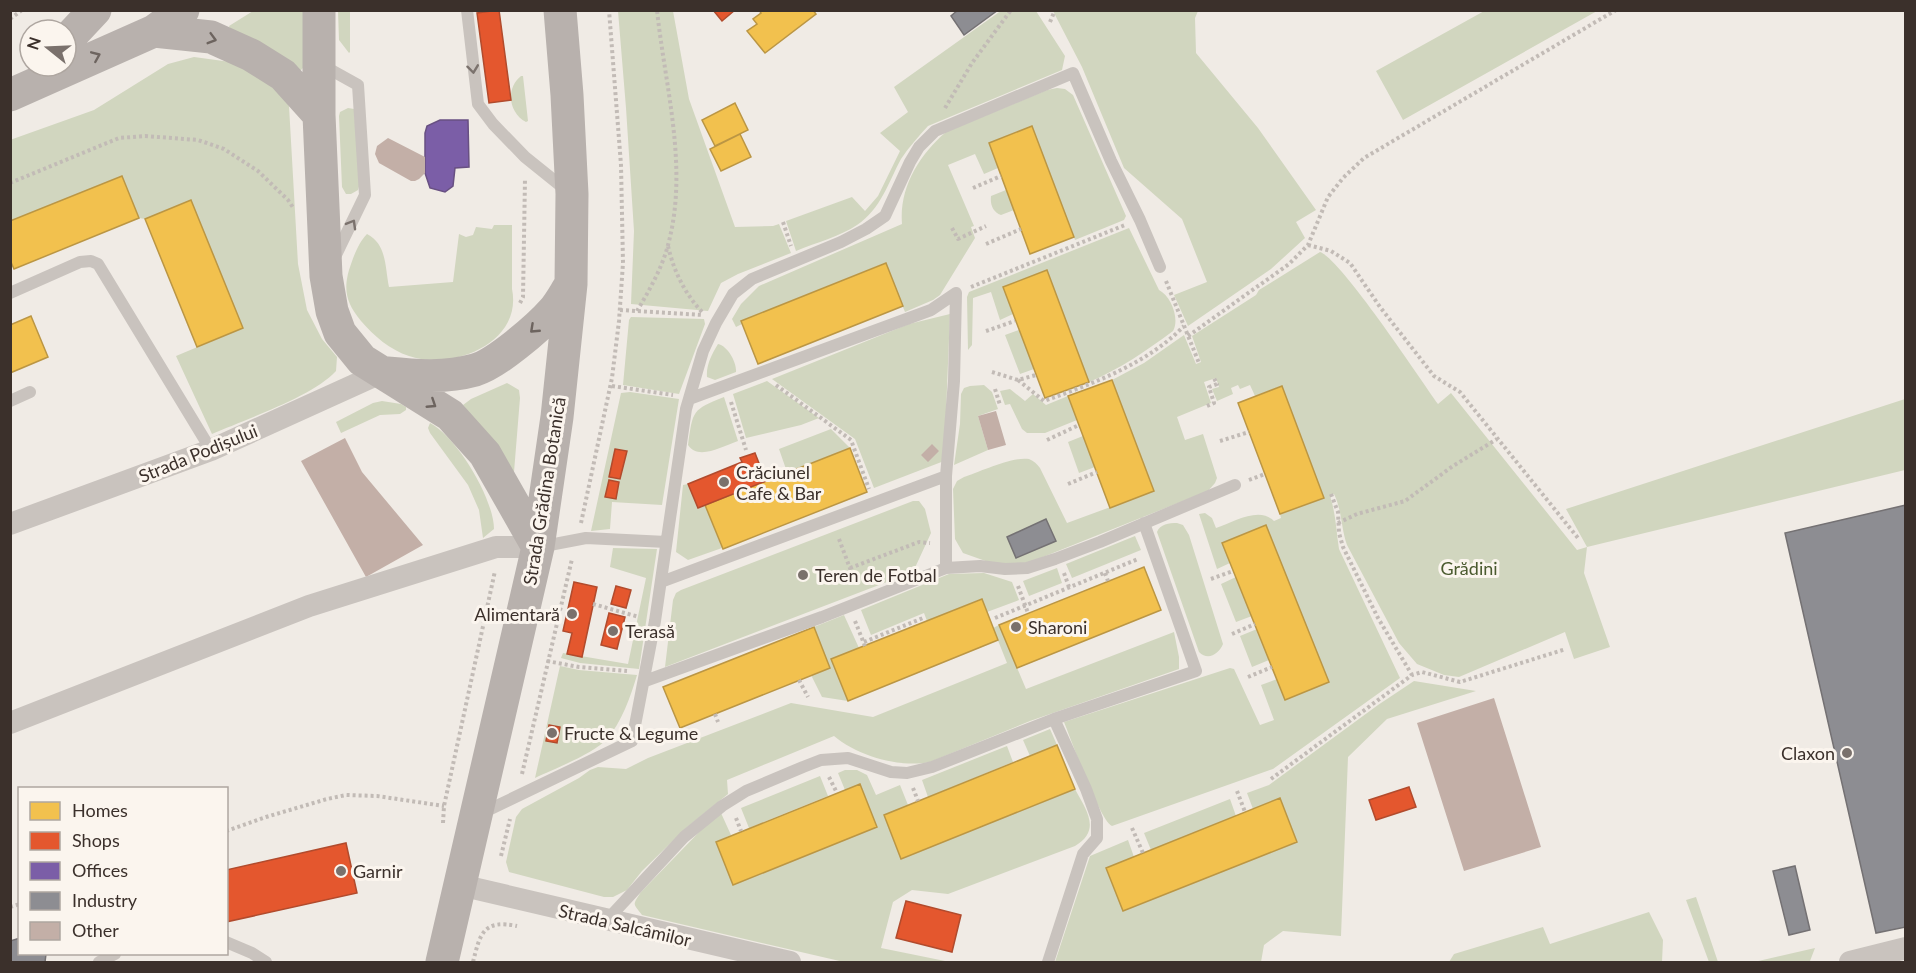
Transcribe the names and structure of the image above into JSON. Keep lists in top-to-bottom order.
{
  "streets": {
    "main road": ["Strada Grădina Botanică"],
    "street": ["Strada Podișului", "Strada Salcâmilor"]
  },
  "crossings": [
    ["Strada Grădina Botanică", "Strada Salcâmilor"]
  ],
  "parks": ["Grădini"],
  "places": [
    "Crăciunel Cafe & Bar",
    "Teren de Fotbal",
    "Alimentară",
    "Sharoni",
    "Terasă",
    "Fructe & Legume",
    "Claxon",
    "Garnir"
  ],
  "legend": [
    "Homes",
    "Shops",
    "Offices",
    "Industry",
    "Other"
  ],
  "north": "left"
}
